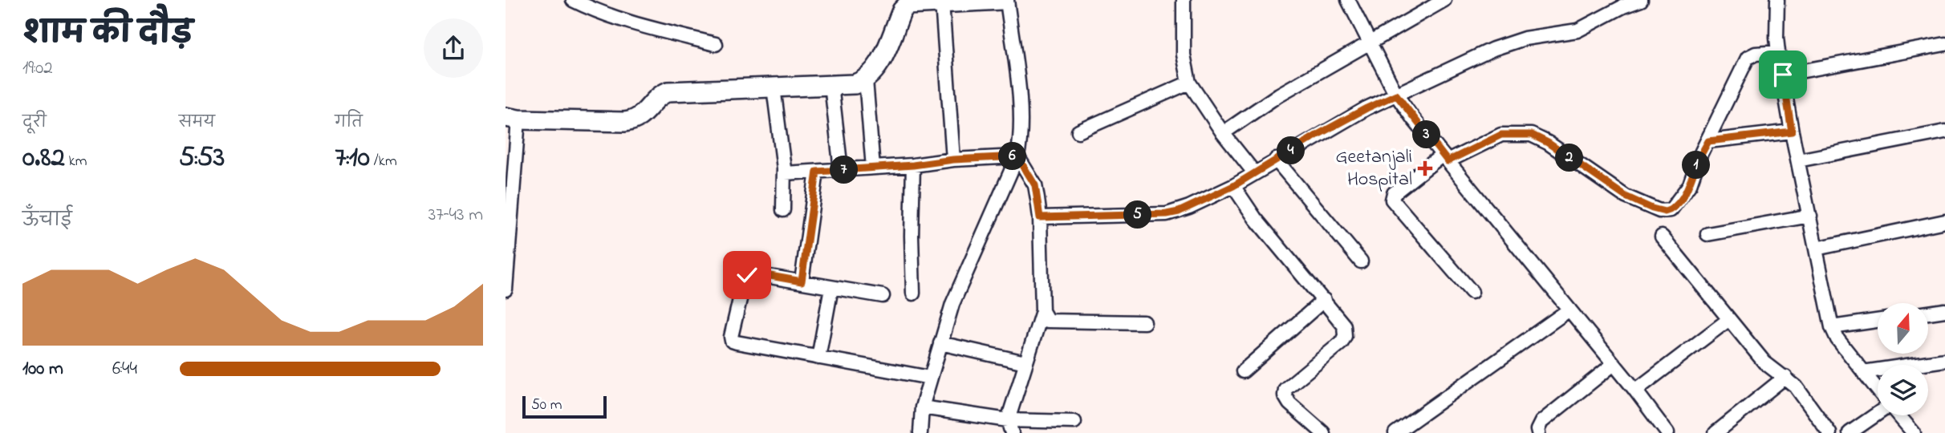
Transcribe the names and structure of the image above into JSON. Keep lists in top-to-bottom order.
{
  "places": {
    "health": ["Geetanjali Hospital"]
  },
  "scale_bar": "50 m",
  "north": "top",
  "page": {
    "heading": ["शाम की दौड़", "19:02"],
    "stats": [
      ["दूरी", "0.82 km"],
      ["समय", "5:53"],
      ["गति", "7:10 /km"]
    ],
    "pins": [
      "3",
      "4",
      "6",
      "2",
      "1",
      "7",
      "5"
    ],
    "chart": ["ऊँचाई", "37–43 m"],
    "list": [
      {
        "name": "100 m",
        "note": "6:44"
      }
    ],
    "scale": "50 m"
  }
}
